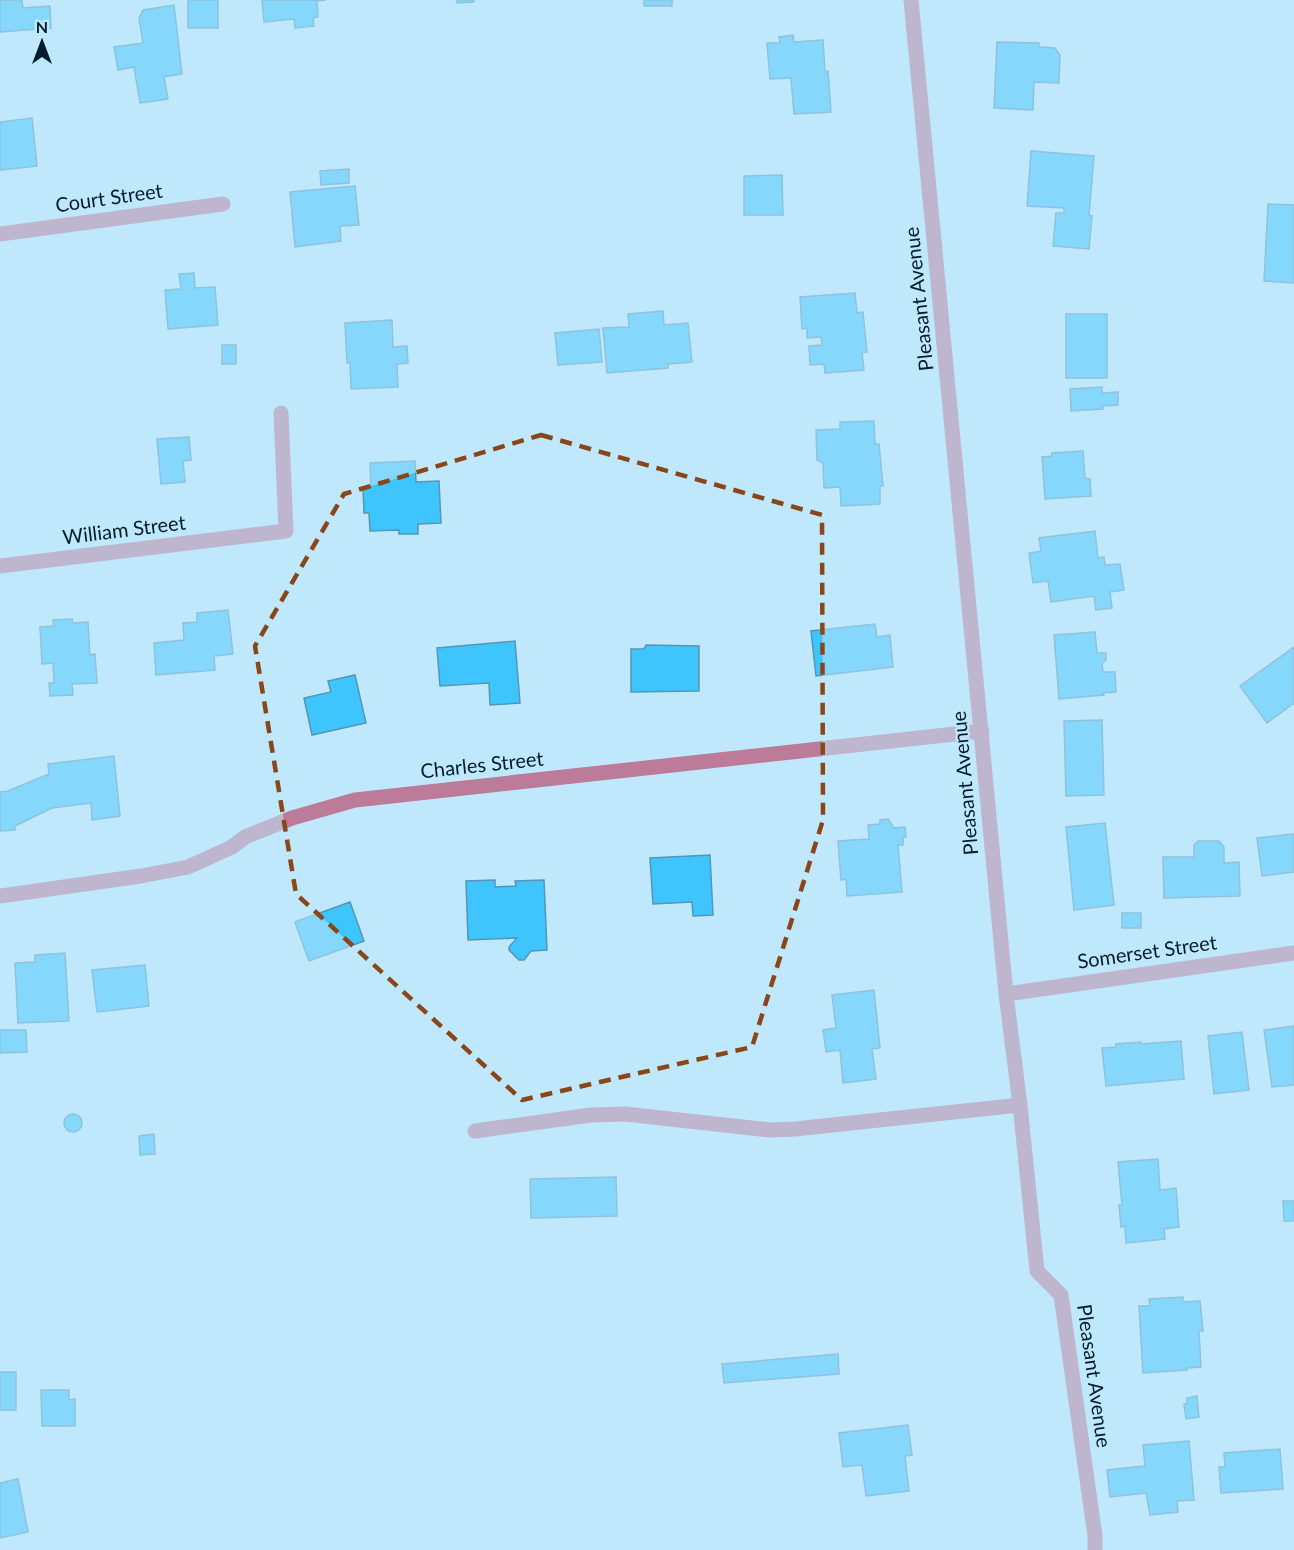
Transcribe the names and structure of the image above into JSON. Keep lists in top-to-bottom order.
{
  "streets": {
    "street": [
      "Court Street",
      "Pleasant Avenue",
      "William Street",
      "Charles Street",
      "Somerset Street"
    ]
  },
  "crossings": [
    ["Pleasant Avenue", "Charles Street"],
    ["Pleasant Avenue", "Somerset Street"]
  ],
  "north": "top"
}
